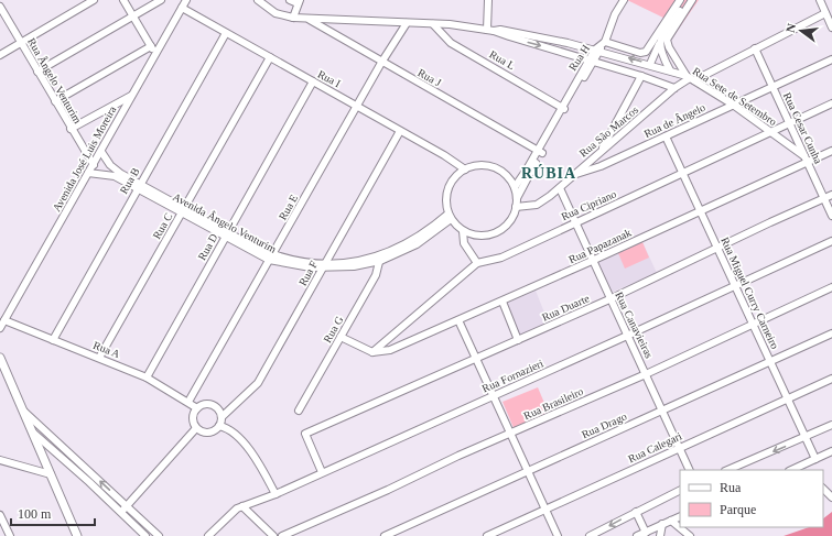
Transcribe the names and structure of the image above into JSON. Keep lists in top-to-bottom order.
{
  "streets": {
    "street": [
      "Rua H",
      "Rua L",
      "Rua J",
      "Rua I",
      "Rua Ângelo Venturim",
      "Rua Sete de Setembro",
      "Rua de Ângelo",
      "Rua Cesar Cunha",
      "Rua São Marcos",
      "Avenida José Luis Moreira",
      "Rua B",
      "Rua Cipriano",
      "Rua E",
      "Avenida Ângelo Venturim",
      "Rua C",
      "Rua Papazanak",
      "Rua D",
      "Rua F",
      "Rua Miguel Curry Carneiro",
      "Rua Duarte",
      "Rua Canavieiras",
      "Rua G",
      "Rua A",
      "Rua Fornazieri",
      "Rua Brasileiro",
      "Rua Drago",
      "Rua Calegari"
    ]
  },
  "crossings": [
    ["Rua H", "Rua L"],
    ["Rua H", "Rua J"],
    ["Rua H", "Rua I"],
    ["Rua H", "Rua Sete de Setembro"],
    ["Rua H", "Rua São Marcos"],
    ["Rua H", "Avenida Ângelo Venturim"],
    ["Rua L", "Rua Sete de Setembro"],
    ["Rua J", "Rua Sete de Setembro"],
    ["Rua J", "Rua E"],
    ["Rua I", "Rua São Marcos"],
    ["Rua I", "Avenida José Luis Moreira"],
    ["Rua I", "Rua B"],
    ["Rua I", "Rua E"],
    ["Rua I", "Avenida Ângelo Venturim"],
    ["Rua I", "Rua C"],
    ["Rua I", "Rua D"],
    ["Rua I", "Rua F"],
    ["Rua Ângelo Venturim", "Avenida José Luis Moreira"],
    ["Rua Sete de Setembro", "Rua de Ângelo"],
    ["Rua Sete de Setembro", "Rua Cesar Cunha"],
    ["Rua Sete de Setembro", "Rua São Marcos"],
    ["Rua Sete de Setembro", "Rua Cipriano"],
    ["Rua Sete de Setembro", "Rua E"],
    ["Rua Sete de Setembro", "Rua Papazanak"],
    ["Rua de Ângelo", "Rua Cesar Cunha"],
    ["Rua de Ângelo", "Rua São Marcos"],
    ["Rua de Ângelo", "Rua Miguel Curry Carneiro"],
    ["Rua Cesar Cunha", "Rua São Marcos"],
    ["Rua Cesar Cunha", "Rua Cipriano"],
    ["Rua Cesar Cunha", "Rua Papazanak"],
    ["Rua Cesar Cunha", "Rua Duarte"],
    ["Rua São Marcos", "Avenida Ângelo Venturim"],
    ["Rua São Marcos", "Rua Canavieiras"],
    ["Avenida José Luis Moreira", "Avenida Ângelo Venturim"],
    ["Avenida José Luis Moreira", "Rua A"],
    ["Rua B", "Avenida Ângelo Venturim"],
    ["Rua B", "Rua A"],
    ["Rua Cipriano", "Rua Papazanak"],
    ["Rua Cipriano", "Rua Miguel Curry Carneiro"],
    ["Rua Cipriano", "Rua Canavieiras"],
    ["Rua E", "Avenida Ângelo Venturim"],
    ["Rua E", "Rua A"],
    ["Avenida Ângelo Venturim", "Rua C"],
    ["Avenida Ângelo Venturim", "Rua D"],
    ["Avenida Ângelo Venturim", "Rua F"],
    ["Avenida Ângelo Venturim", "Rua G"],
    ["Rua C", "Rua A"],
    ["Rua Papazanak", "Rua Miguel Curry Carneiro"],
    ["Rua Papazanak", "Rua Canavieiras"],
    ["Rua D", "Rua A"],
    ["Rua F", "Rua A"],
    ["Rua Miguel Curry Carneiro", "Rua Duarte"],
    ["Rua Miguel Curry Carneiro", "Rua Fornazieri"],
    ["Rua Miguel Curry Carneiro", "Rua Brasileiro"],
    ["Rua Miguel Curry Carneiro", "Rua Drago"],
    ["Rua Miguel Curry Carneiro", "Rua Calegari"],
    ["Rua Duarte", "Rua Canavieiras"],
    ["Rua Duarte", "Rua Fornazieri"],
    ["Rua Canavieiras", "Rua Fornazieri"],
    ["Rua Canavieiras", "Rua Brasileiro"],
    ["Rua Canavieiras", "Rua Drago"],
    ["Rua Canavieiras", "Rua Calegari"]
  ],
  "districts": ["RÚBIA"],
  "legend": ["Rua", "Parque"],
  "scale_bar": "100 m",
  "north": "left"
}
